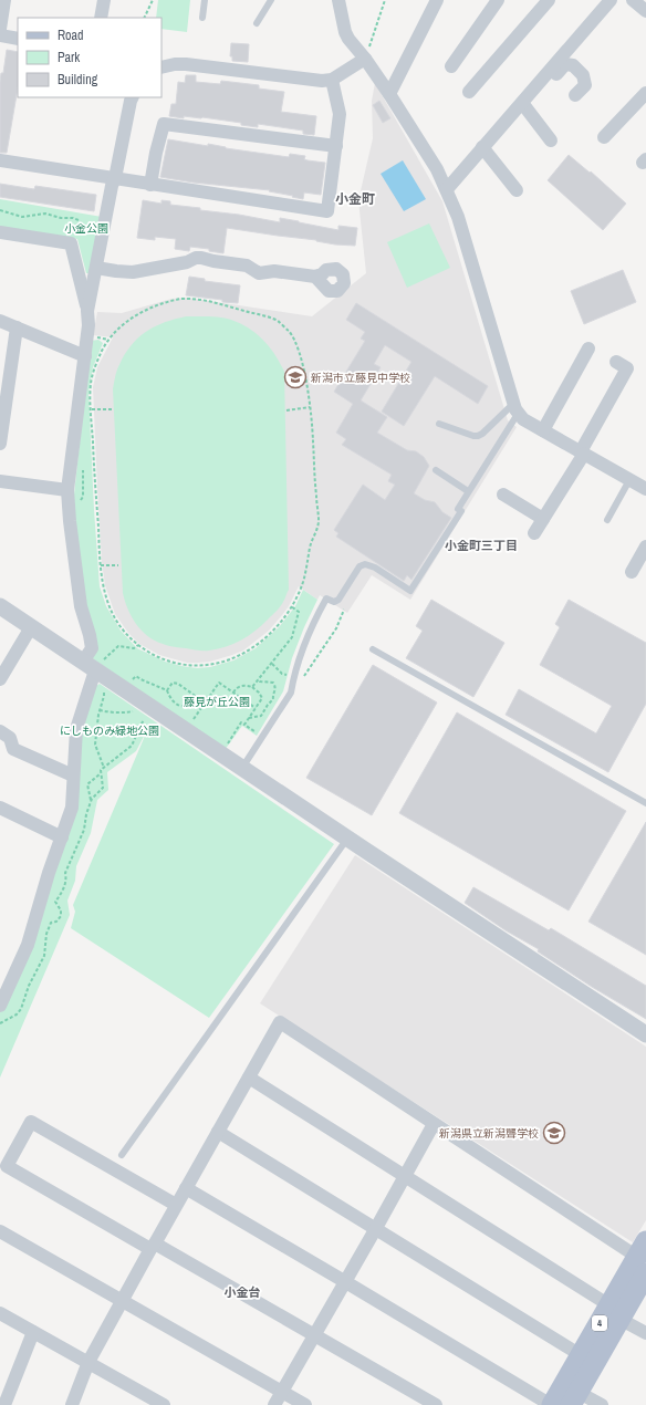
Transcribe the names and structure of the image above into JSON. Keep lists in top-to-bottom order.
{
  "streets": {
    "main road": ["4"]
  },
  "districts": ["小金町", "小金町三丁目", "小金台"],
  "parks": ["小金公園", "藤見が丘公園", "にしものみ緑地公園"],
  "places": {
    "school or university": ["新潟市立藤見中学校", "新潟県立新潟聾学校"]
  },
  "legend": ["Road", "Park", "Building"]
}
